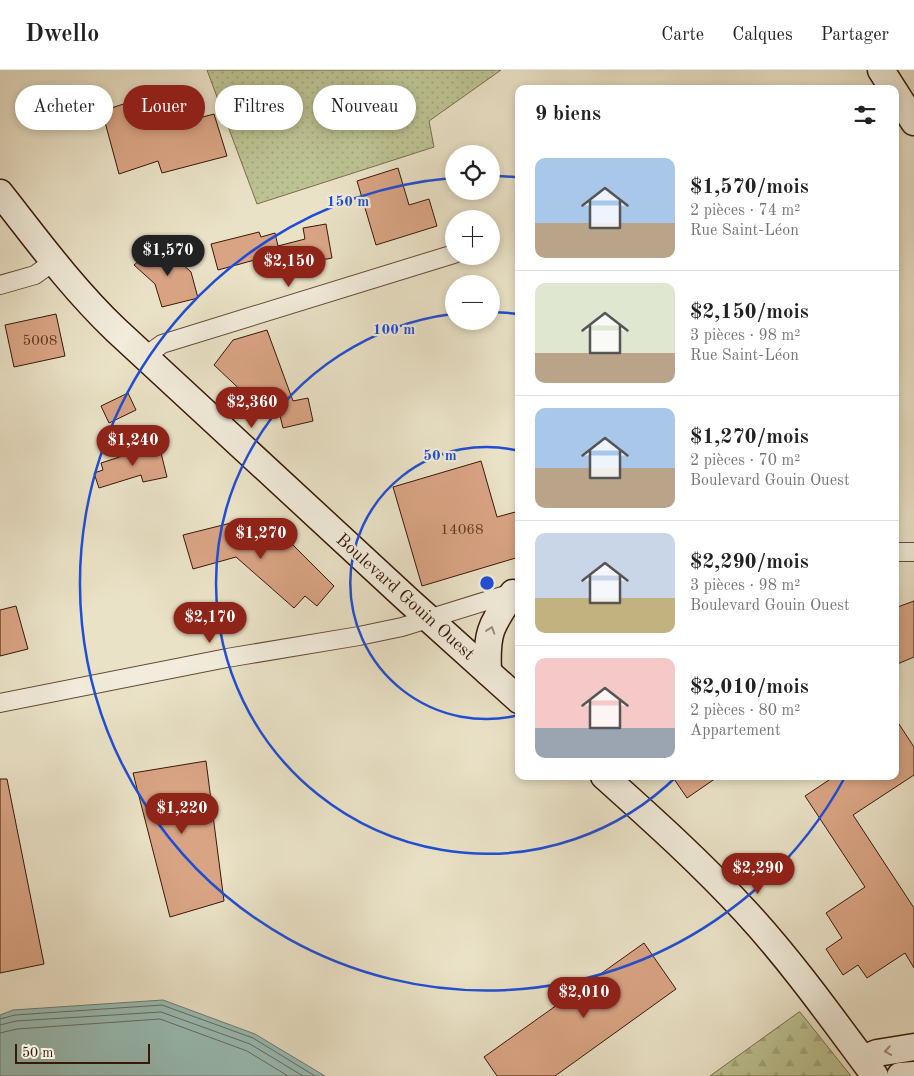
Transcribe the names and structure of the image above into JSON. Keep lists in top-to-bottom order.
{
  "streets": {
    "street": ["Boulevard Gouin Ouest"]
  },
  "house_numbers": ["5008", "14068"],
  "scale_bar": "50 m",
  "page": {
    "header": "Dwello",
    "nav": ["Carte", "Calques", "Partager"],
    "chip": [
      "Acheter",
      "Louer",
      "Filtres",
      "Nouveau"
    ],
    "heading": "9 biens",
    "map_buttons": ["+", "−"],
    "list": [
      {
        "name": "$1,570/mois",
        "note": "2 pièces · 74 m² · Rue Saint-Léon"
      },
      {
        "name": "$2,150/mois",
        "note": "3 pièces · 98 m² · Rue Saint-Léon"
      },
      {
        "name": "$1,270/mois",
        "note": "2 pièces · 70 m² · Boulevard Gouin Ouest"
      },
      {
        "name": "$2,290/mois",
        "note": "3 pièces · 98 m² · Boulevard Gouin Ouest"
      },
      {
        "name": "$2,010/mois",
        "note": "2 pièces · 80 m² · Appartement"
      }
    ],
    "price": [
      "$1,570",
      "$2,150",
      "$2,360",
      "$1,240",
      "$1,270",
      "$2,170",
      "$1,220",
      "$2,290",
      "$2,010"
    ],
    "scale": "50 m"
  },
  "rings": ["150 m", "100 m", "50 m"]
}
